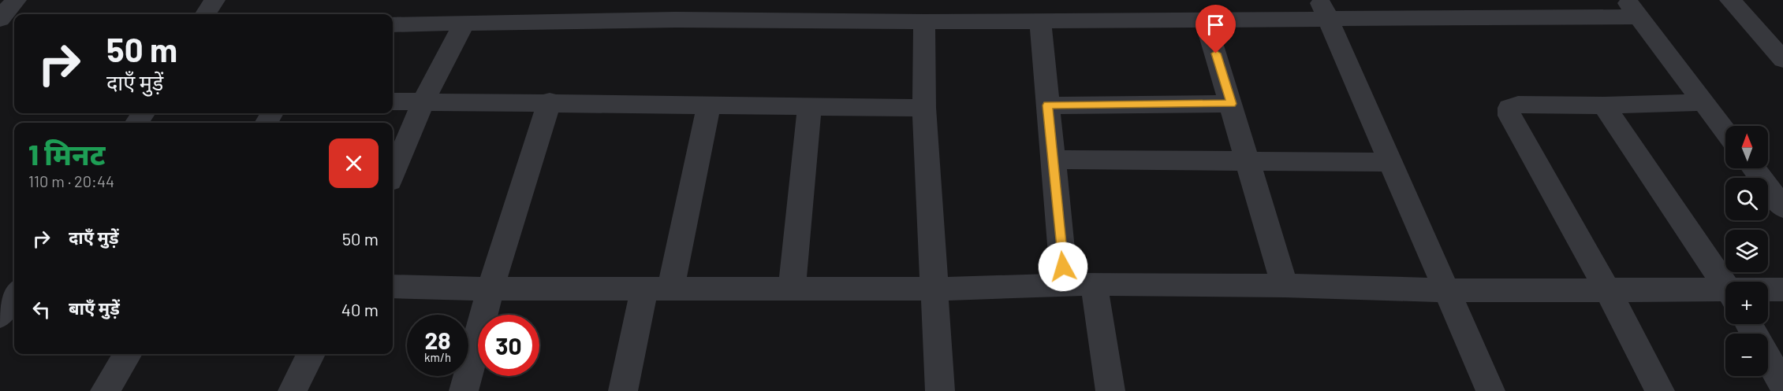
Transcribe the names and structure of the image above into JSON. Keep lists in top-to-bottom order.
{
  "north": "top",
  "page": {
    "turn": ["50 m", "दाएँ मुड़ें"],
    "heading": ["1 मिनट", "110 m · 20:44"],
    "map_buttons": ["+", "−"],
    "list": [
      {
        "name": "दाएँ मुड़ें",
        "value": "50 m"
      },
      {
        "name": "बाएँ मुड़ें",
        "value": "40 m"
      }
    ],
    "speed": "28 km/h",
    "limit": "30"
  }
}
